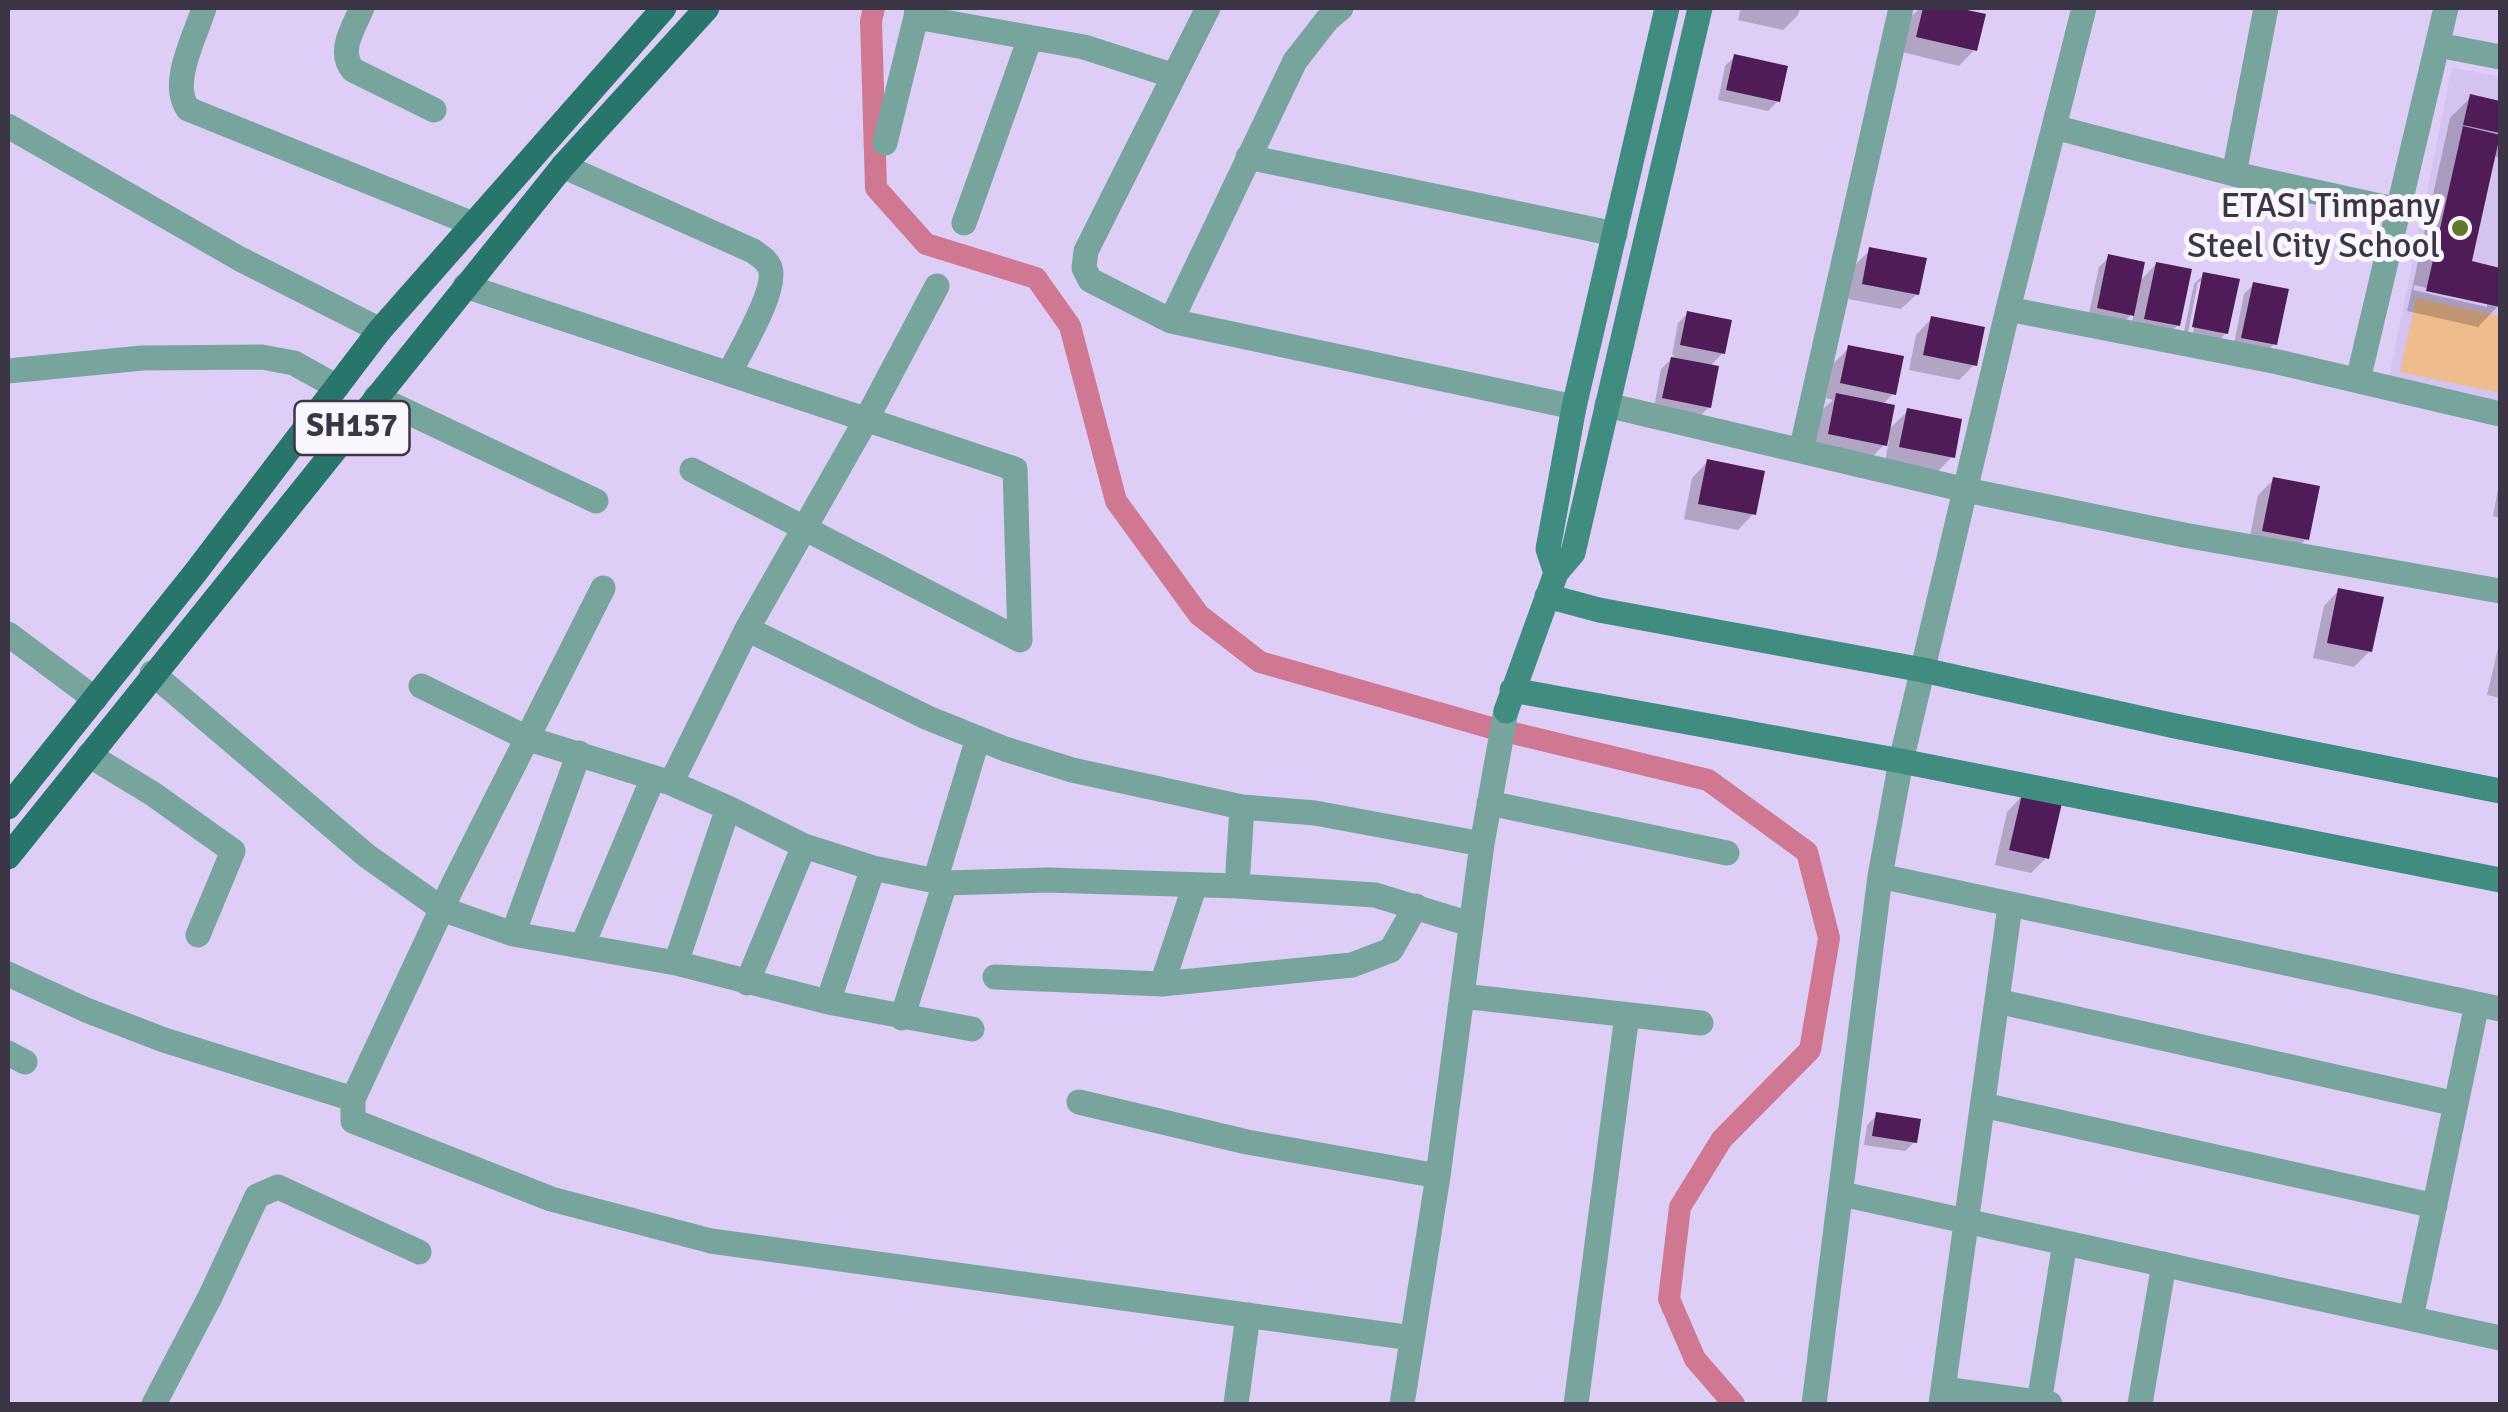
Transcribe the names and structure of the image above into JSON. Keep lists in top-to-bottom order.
{
  "streets": {
    "main road": ["SH157"]
  },
  "places": ["ETASI Timpany Steel City School"]
}
